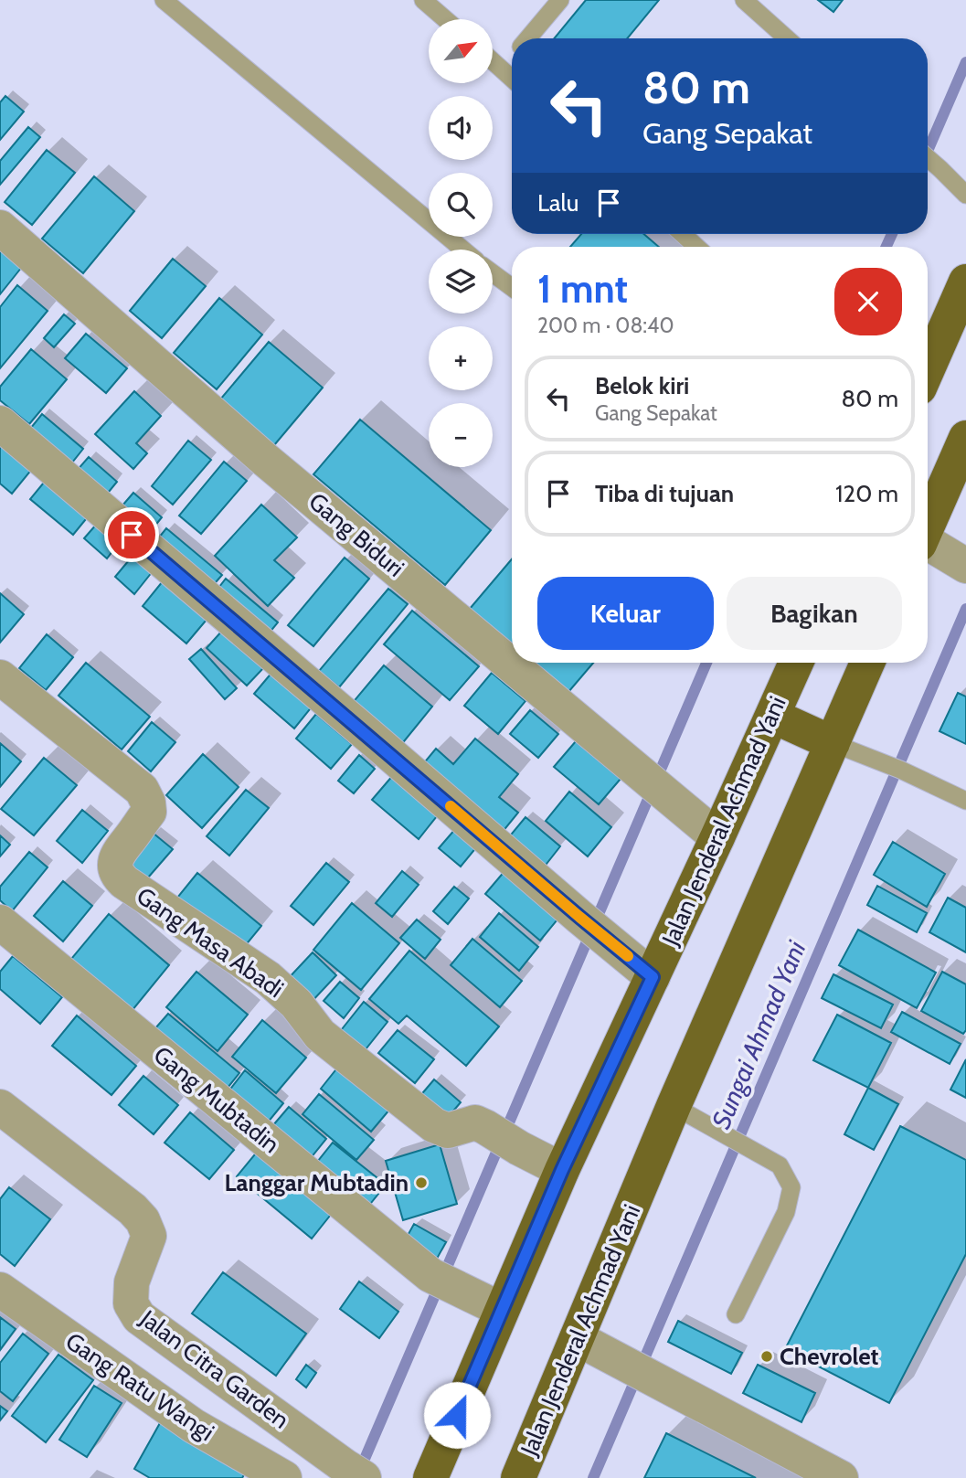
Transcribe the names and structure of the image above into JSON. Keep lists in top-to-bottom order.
{
  "streets": {
    "highway": ["Jalan Jenderal Achmad Yani"],
    "street": [
      "Gang Biduri",
      "Gang Masa Abadi",
      "Gang Mubtadin",
      "Jalan Citra Garden",
      "Gang Ratu Wangi"
    ]
  },
  "crossings": [
    ["Gang Biduri", "Jalan Jenderal Achmad Yani"],
    ["Jalan Jenderal Achmad Yani", "Gang Masa Abadi"],
    ["Jalan Jenderal Achmad Yani", "Gang Mubtadin"]
  ],
  "water": ["Sungai Ahmad Yani"],
  "places": ["Langgar Mubtadin", "Chevrolet"],
  "north": "top right",
  "page": {
    "map_buttons": ["+", "−"],
    "turn": ["80 m", "Gang Sepakat"],
    "then": "Lalu",
    "heading": ["1 mnt", "200 m · 08:40"],
    "list": [
      {
        "name": "Belok kiri",
        "note": "Gang Sepakat",
        "value": "80 m"
      },
      {
        "name": "Tiba di tujuan",
        "value": "120 m"
      }
    ],
    "buttons": ["Keluar", "Bagikan"]
  }
}
